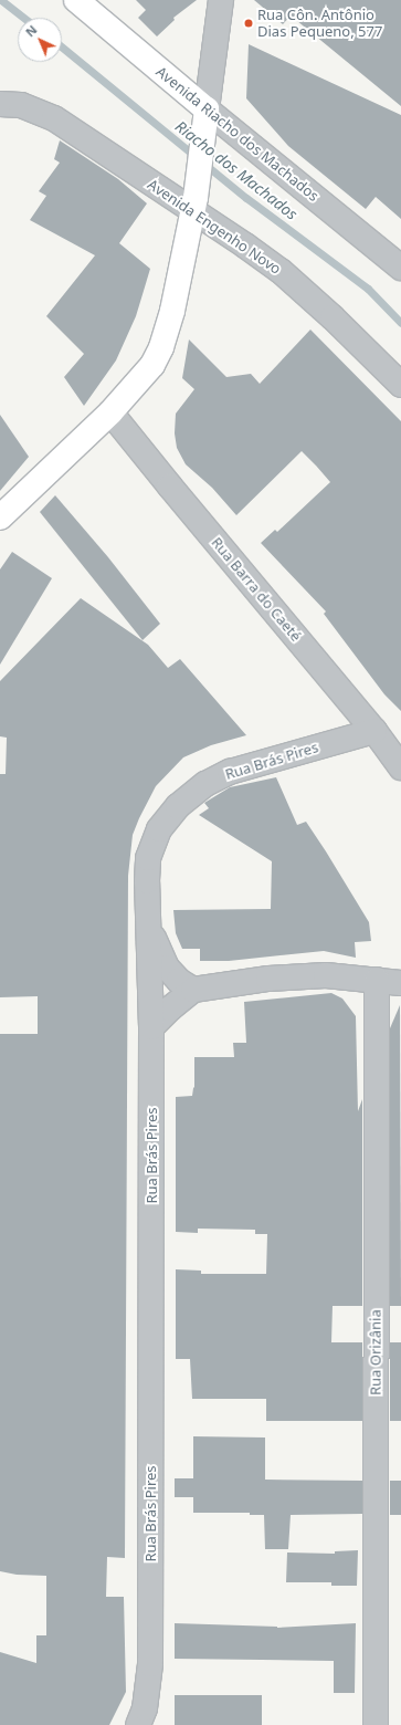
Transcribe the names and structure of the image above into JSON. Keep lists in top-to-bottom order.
{
  "streets": {
    "main road": ["Avenida Riacho dos Machados"],
    "street": [
      "Avenida Engenho Novo",
      "Rua Barra do Caeté",
      "Rua Brás Pires",
      "Rua Orizânia"
    ]
  },
  "crossings": [
    ["Rua Barra do Caeté", "Rua Brás Pires"]
  ],
  "water": ["Riacho dos Machados"],
  "places": ["Rua Côn. Antônio Dias Pequeno, 577"],
  "north": "top left"
}
